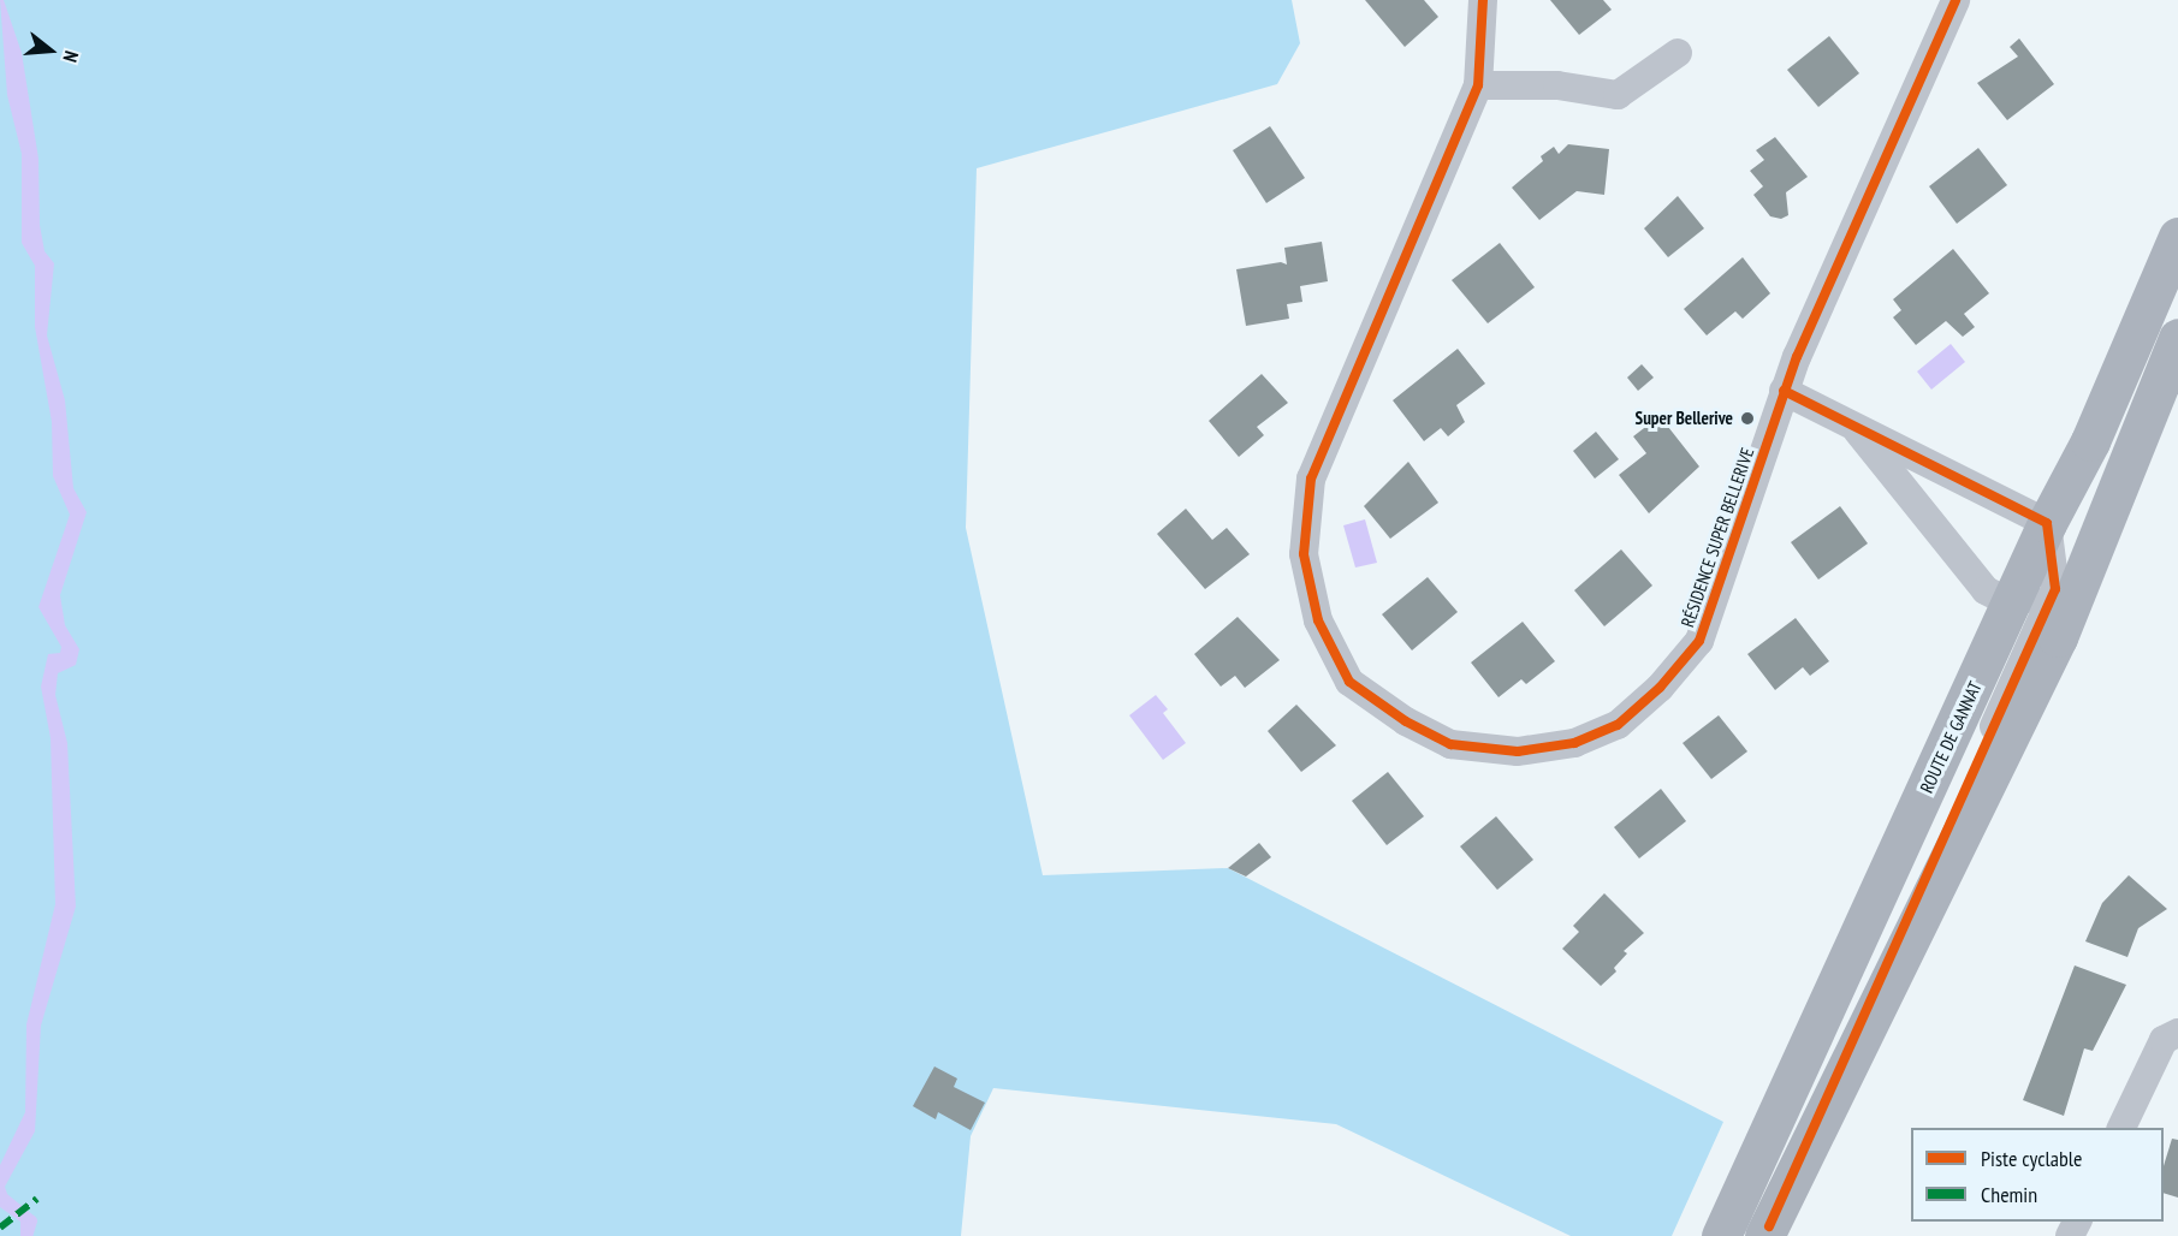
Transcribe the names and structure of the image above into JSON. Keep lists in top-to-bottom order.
{
  "streets": {
    "main road": ["ROUTE DE GANNAT"],
    "street": ["RÉSIDENCE SUPER BELLERIVE"]
  },
  "places": ["Super Bellerive"],
  "legend": ["Piste cyclable", "Chemin"],
  "north": "right"
}
